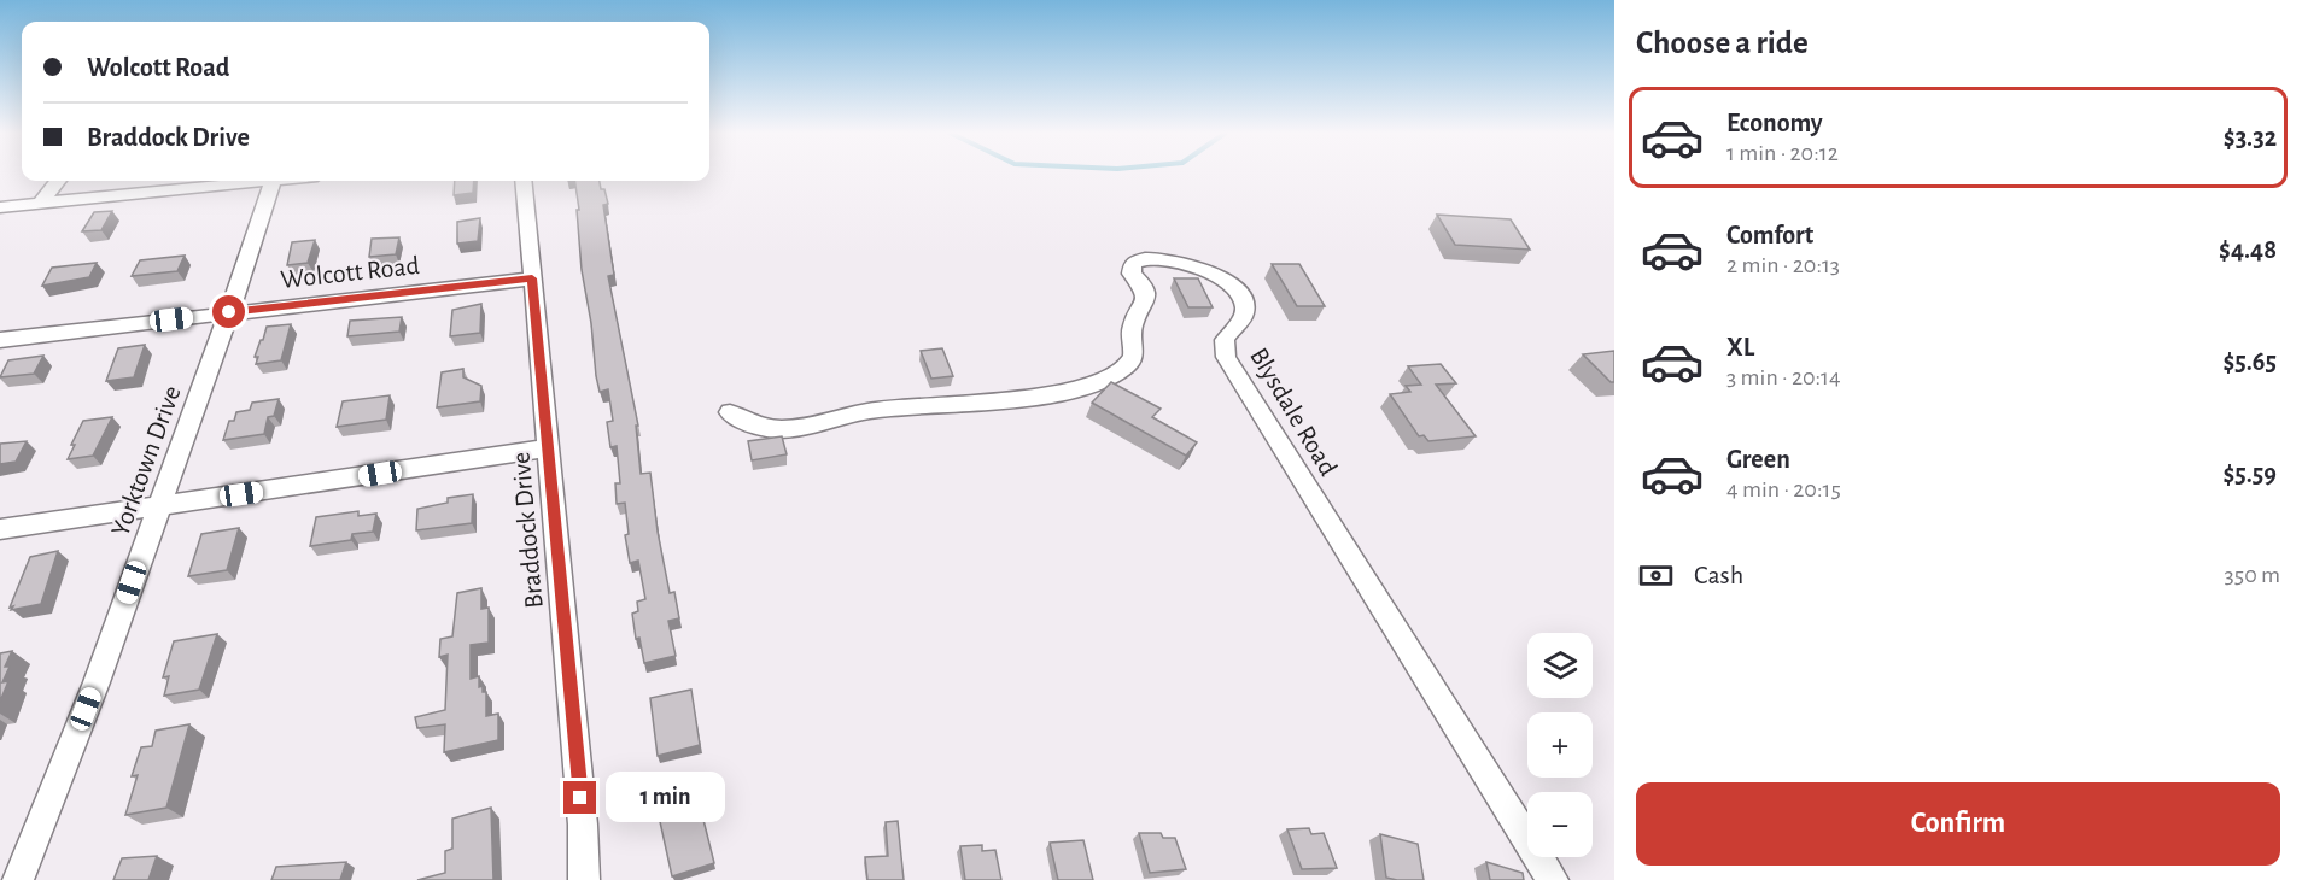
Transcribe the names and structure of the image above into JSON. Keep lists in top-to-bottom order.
{
  "streets": {
    "street": [
      "Wolcott Road",
      "Blysdale Road",
      "Yorktown Drive",
      "Braddock Drive"
    ]
  },
  "crossings": [
    ["Wolcott Road", "Yorktown Drive"],
    ["Wolcott Road", "Braddock Drive"]
  ],
  "page": {
    "heading": "Choose a ride",
    "banner": ["Wolcott Road", "Braddock Drive"],
    "list": [
      {
        "name": "Economy",
        "note": "1 min · 20:12",
        "value": "$3.32"
      },
      {
        "name": "Comfort",
        "note": "2 min · 20:13",
        "value": "$4.48"
      },
      {
        "name": "XL",
        "note": "3 min · 20:14",
        "value": "$5.65"
      },
      {
        "name": "Green",
        "note": "4 min · 20:15",
        "value": "$5.59"
      }
    ],
    "pay": ["Cash", "350 m"],
    "map_buttons": ["+", "−"],
    "buttons": "Confirm",
    "bubble": "1 min"
  }
}
